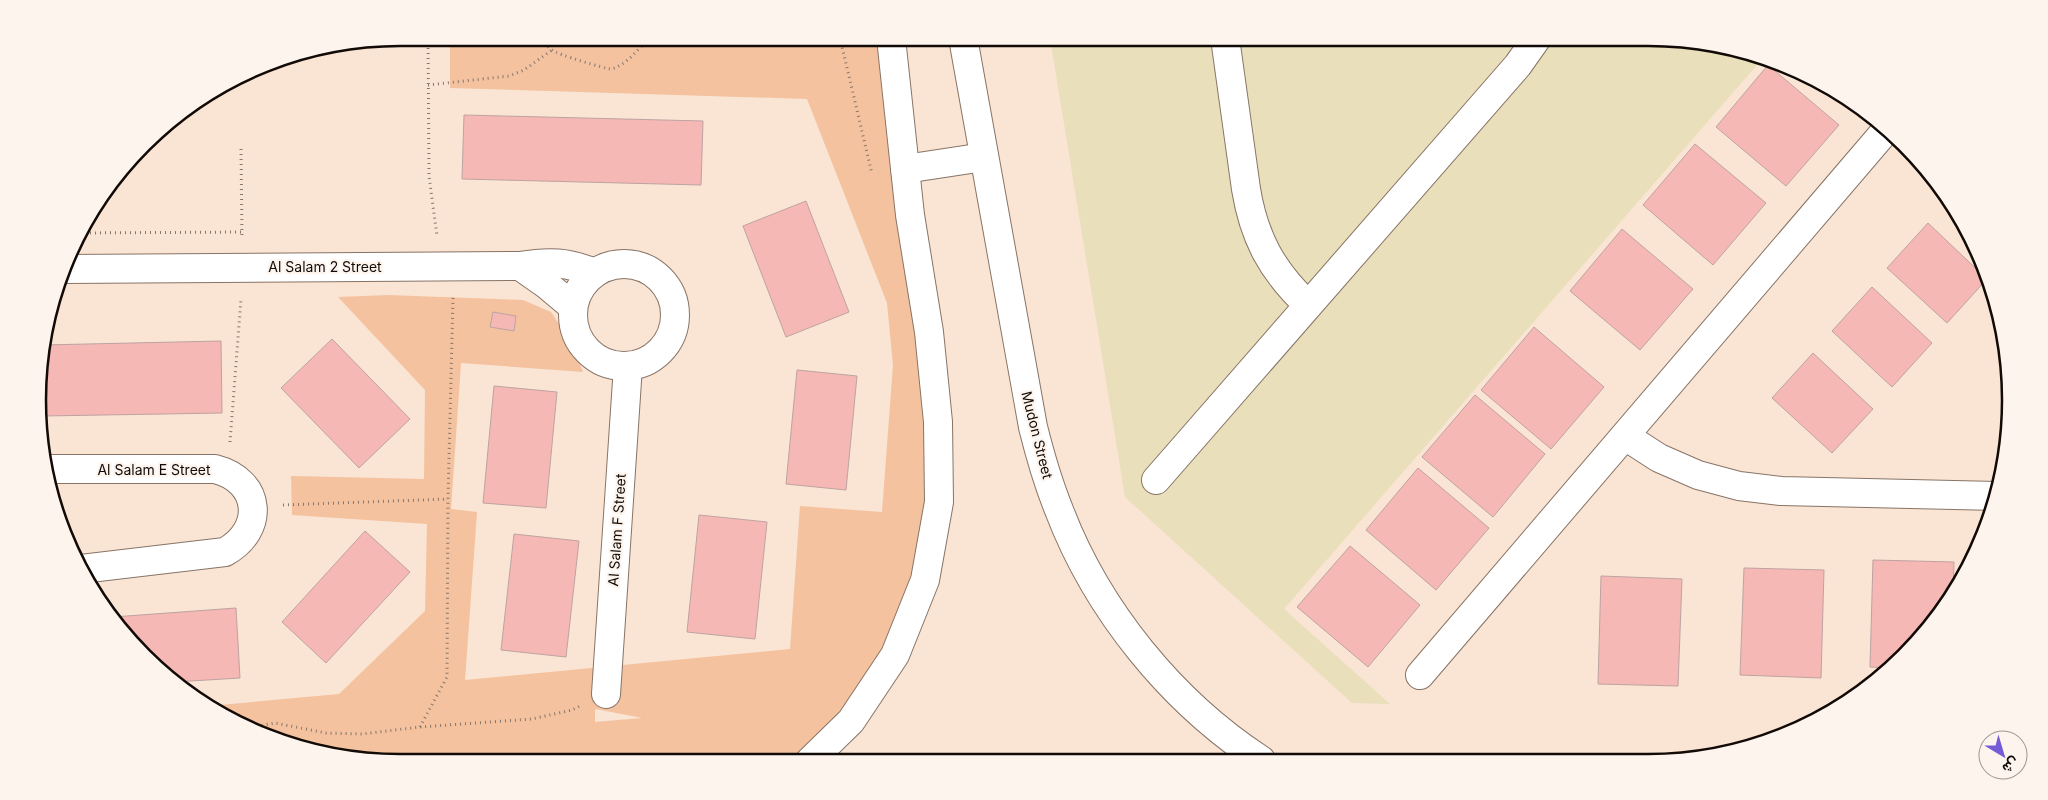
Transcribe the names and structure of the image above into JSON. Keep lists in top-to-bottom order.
{
  "streets": {
    "street": [
      "Al Salam 2 Street",
      "Mudon Street",
      "Al Salam E Street",
      "Al Salam F Street"
    ]
  },
  "north": "bottom right"
}
